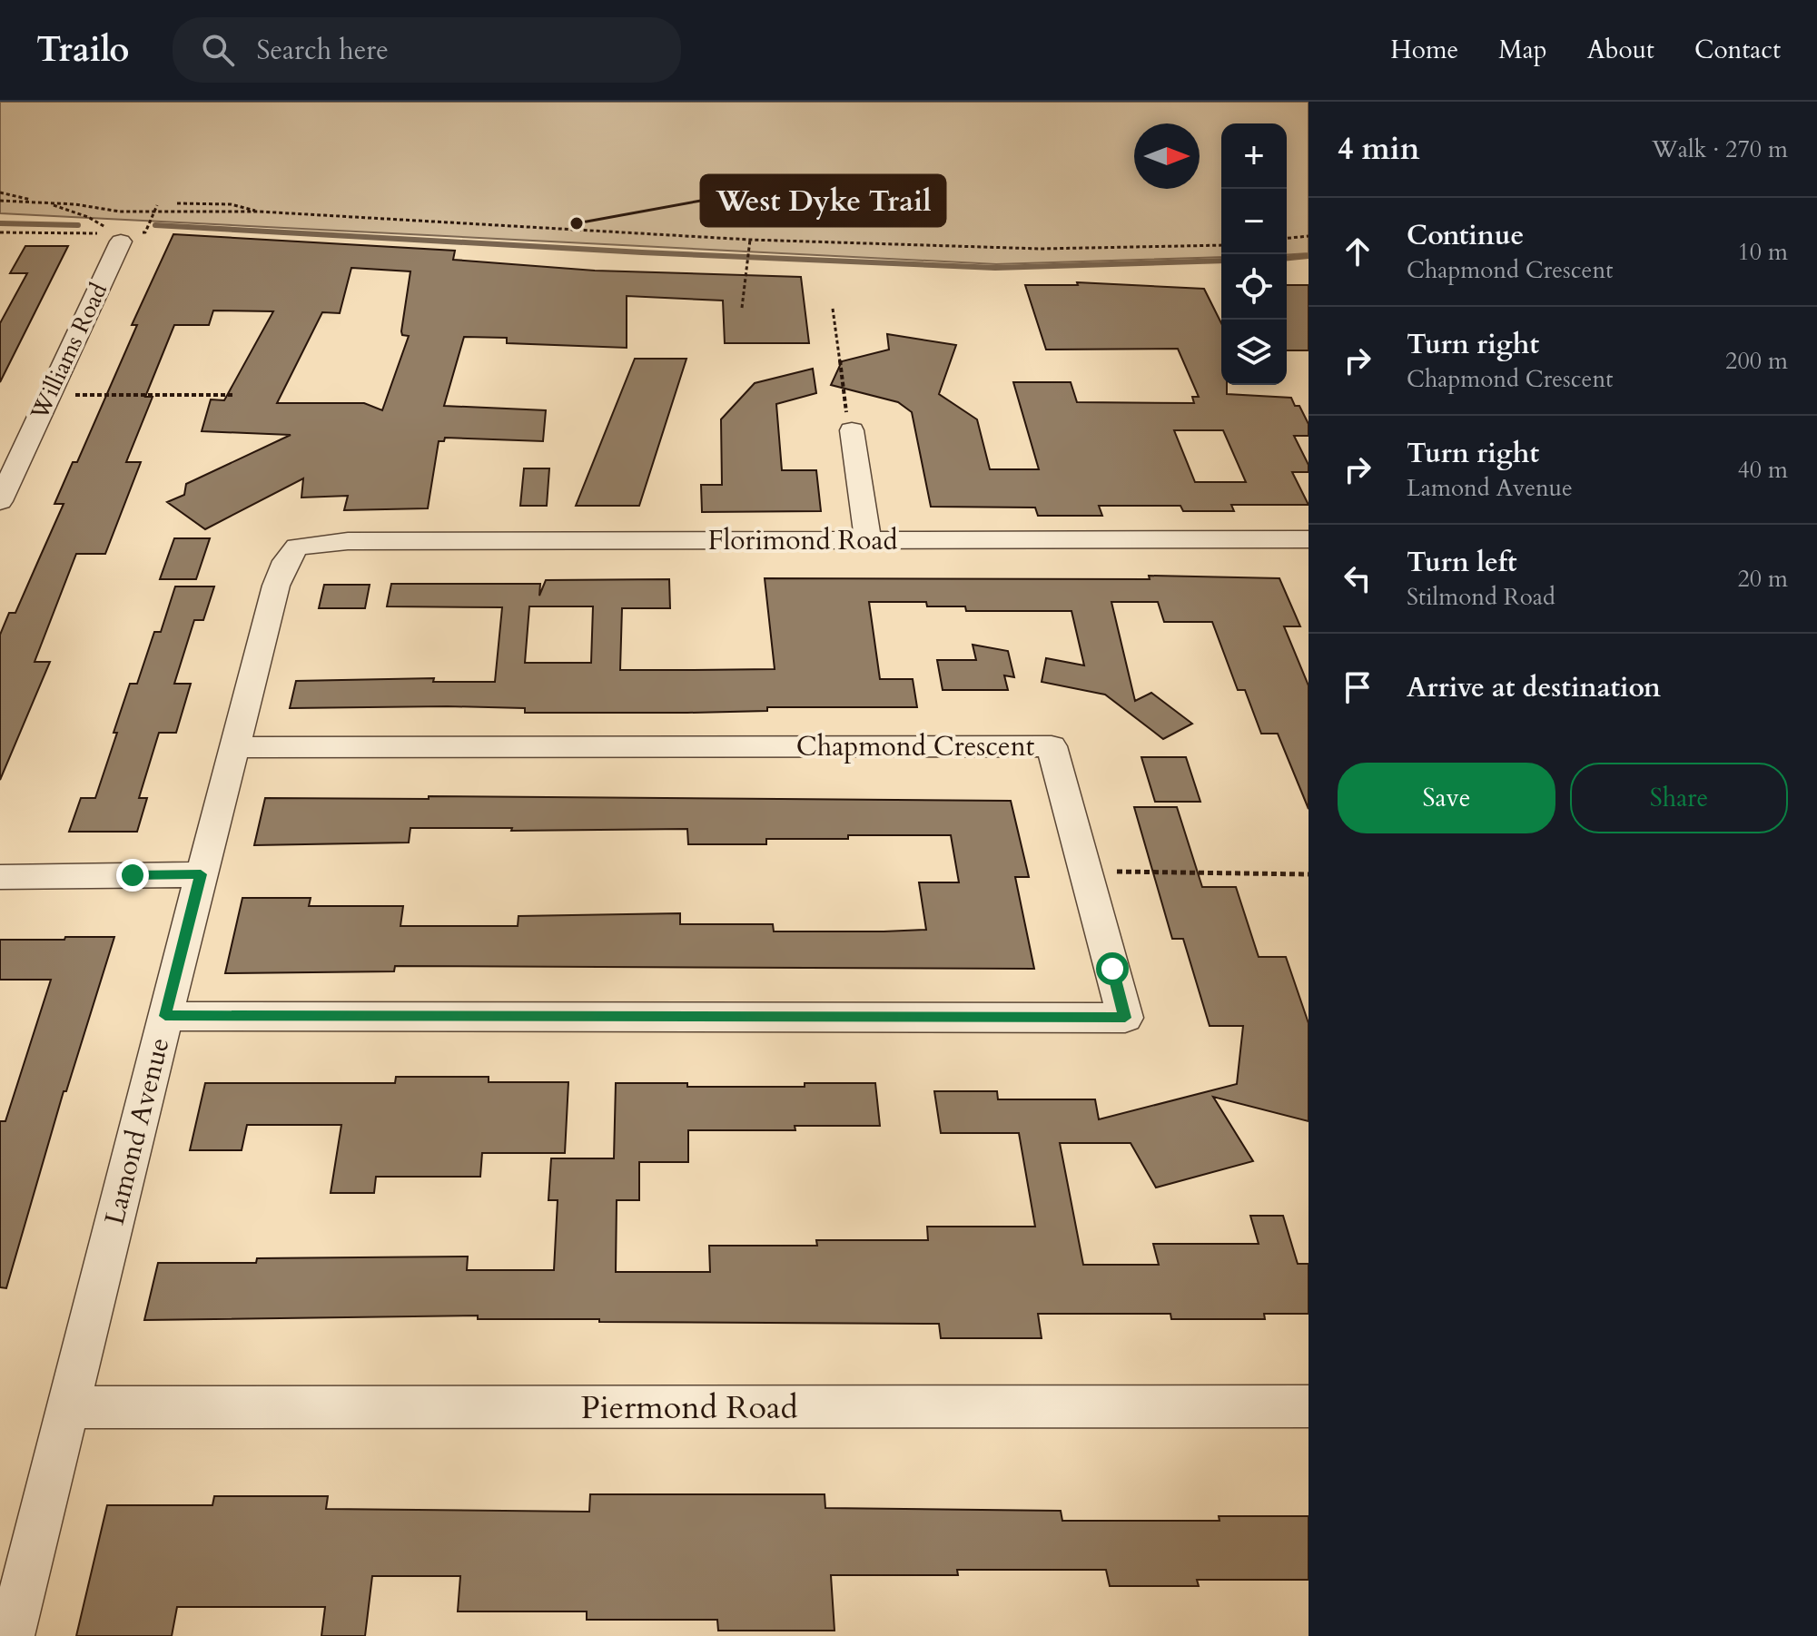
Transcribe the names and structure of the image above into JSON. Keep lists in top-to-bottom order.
{
  "streets": {
    "street": [
      "Williams Road",
      "Florimond Road",
      "Chapmond Crescent",
      "Lamond Avenue",
      "Piermond Road"
    ]
  },
  "crossings": [
    ["Florimond Road", "Lamond Avenue"],
    ["Chapmond Crescent", "Lamond Avenue"],
    ["Lamond Avenue", "Piermond Road"]
  ],
  "places": ["West Dyke Trail"],
  "north": "right",
  "page": {
    "header": "Trailo",
    "search": "Search here",
    "nav": [
      "Home",
      "Map",
      "About",
      "Contact"
    ],
    "heading": ["4 min", "Walk · 270 m"],
    "map_buttons": ["+", "−"],
    "list": [
      ["Continue", "Chapmond Crescent", "10 m"],
      ["Turn right", "Chapmond Crescent", "200 m"],
      ["Turn right", "Lamond Avenue", "40 m"],
      ["Turn left", "Stilmond Road", "20 m"],
      "Arrive at destination"
    ],
    "buttons": ["Save", "Share"]
  }
}
